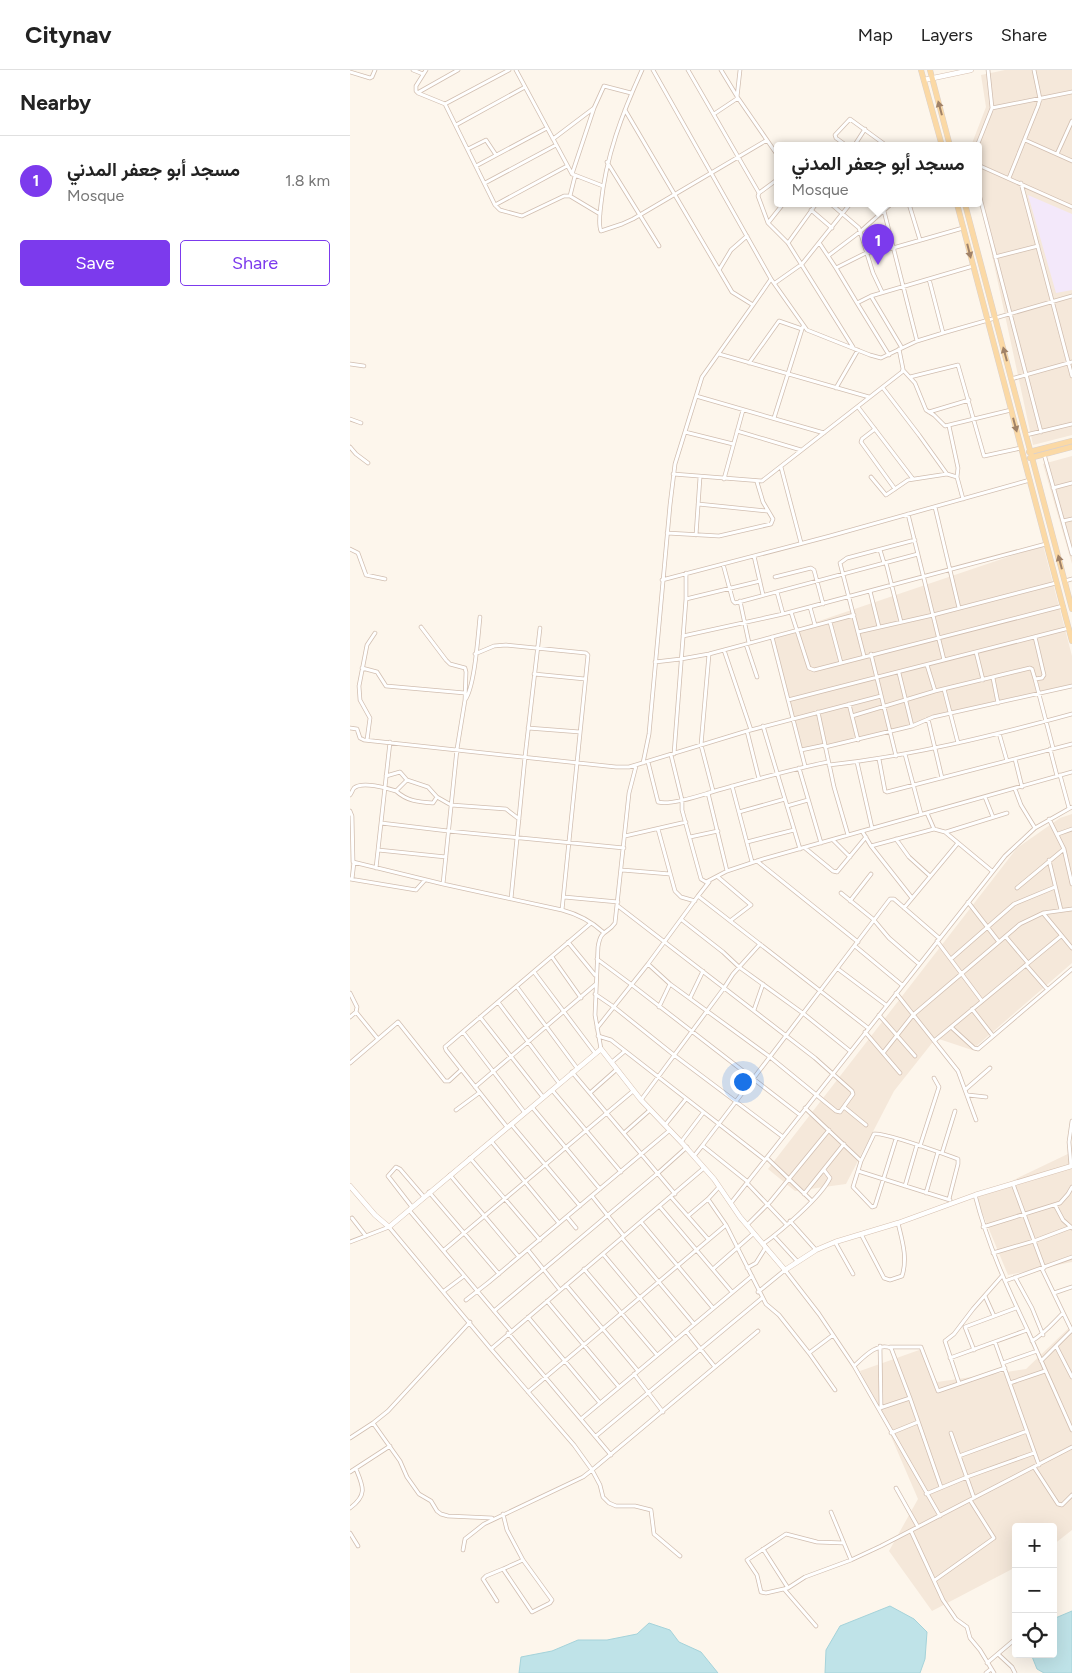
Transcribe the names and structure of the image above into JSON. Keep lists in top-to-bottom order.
{
  "page": {
    "header": "Citynav",
    "nav": ["Map", "Layers", "Share"],
    "heading": "Nearby",
    "list": [
      {
        "mark": "1",
        "name": "مسجد أبو جعفر المدني",
        "note": "Mosque",
        "value": "1.8 km"
      }
    ],
    "popup": ["مسجد أبو جعفر المدني", "Mosque"],
    "pins": "1",
    "buttons": ["Save", "Share"],
    "map_buttons": ["+", "−"]
  }
}
